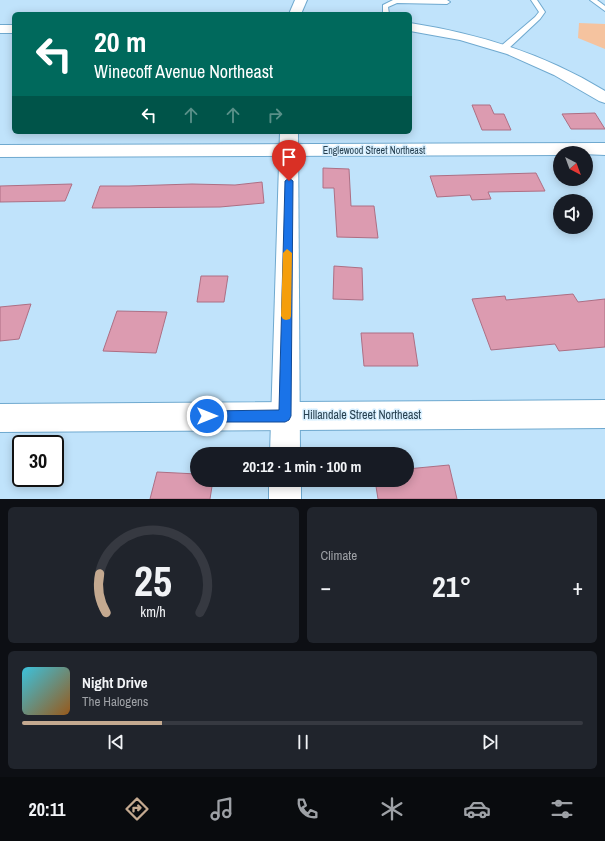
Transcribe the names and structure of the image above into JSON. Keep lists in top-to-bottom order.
{
  "streets": {
    "street": ["Englewood Street Northeast", "Hillandale Street Northeast"]
  },
  "north": "bottom right",
  "page": {
    "turn": ["20 m", "Winecoff Avenue Northeast"],
    "limit": "30",
    "trip": "20:12 · 1 min · 100 m",
    "tile": "Climate",
    "heat": ["−", "21°", "+"],
    "song": ["Night Drive", "The Halogens"],
    "tabs": "20:11",
    "gauge": ["25", "km/h"]
  }
}
